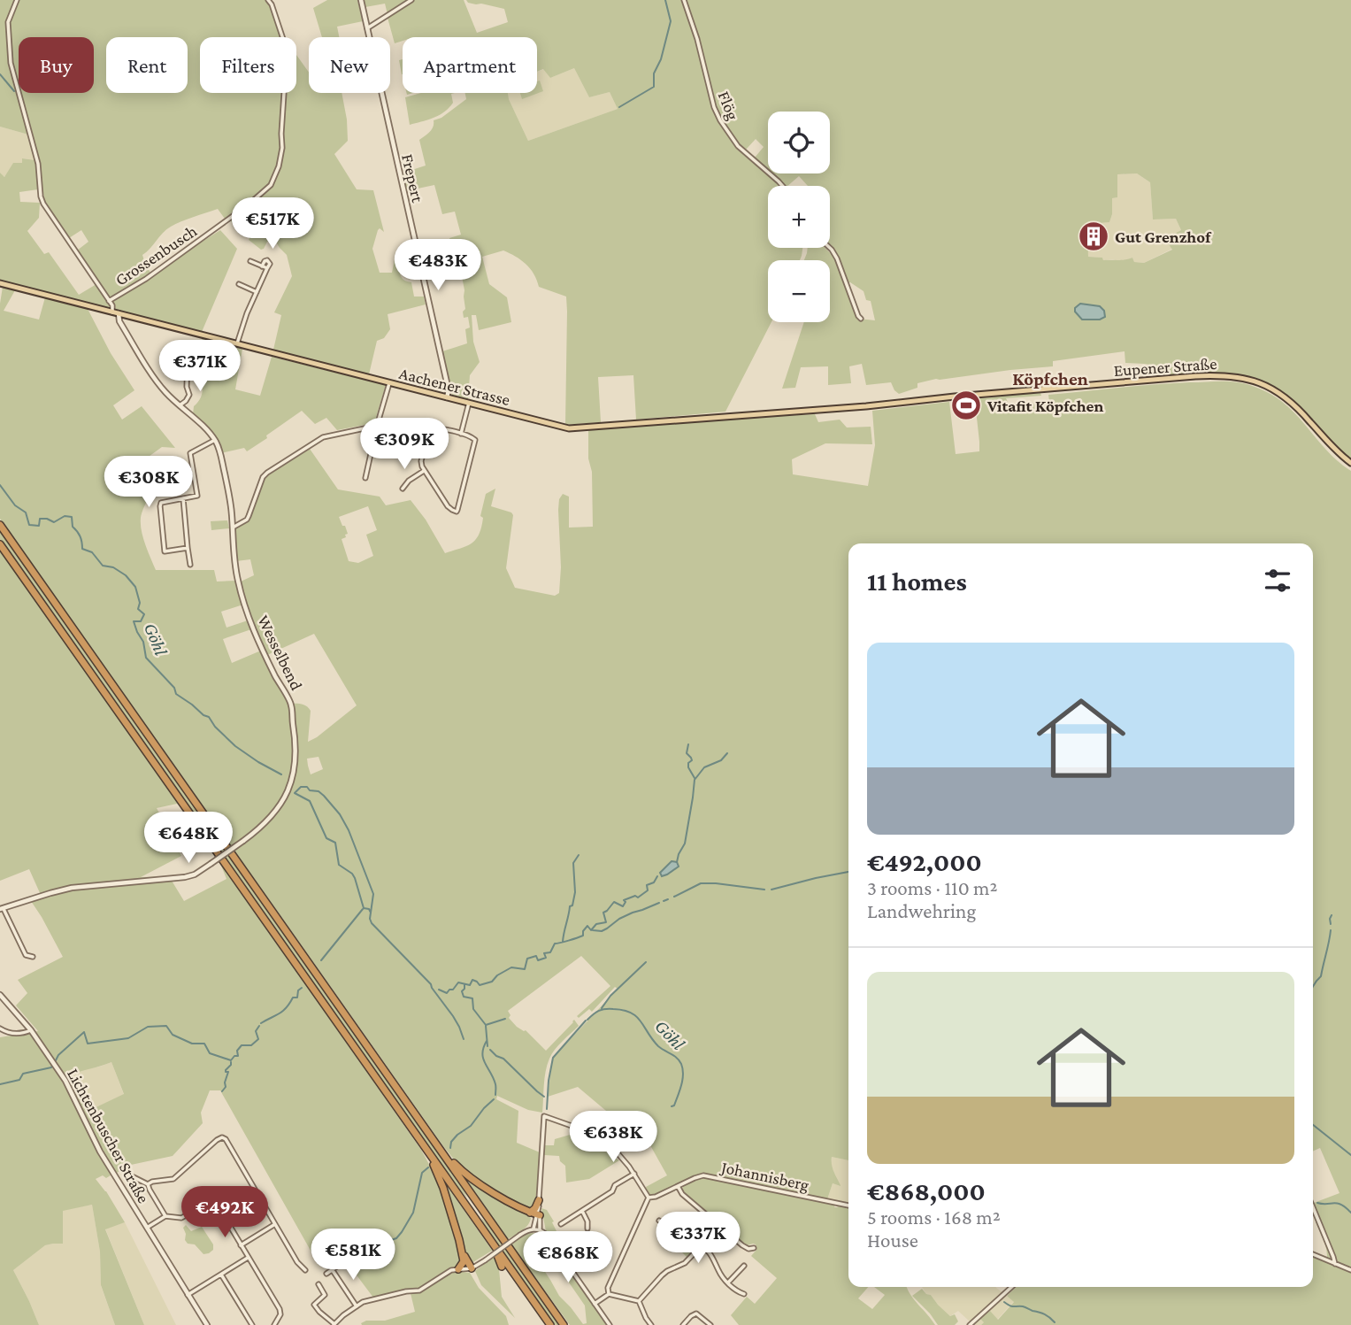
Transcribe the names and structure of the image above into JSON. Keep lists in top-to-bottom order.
{
  "streets": {
    "main road": ["Eupener Straße", "Aachener Strasse"],
    "street": [
      "Flög",
      "Frepert",
      "Grossenbusch",
      "Wesselbend",
      "Lichtenbuscher Straße",
      "Johannisberg"
    ]
  },
  "crossings": [
    ["Frepert", "Aachener Strasse"],
    ["Eupener Straße", "Aachener Strasse"],
    ["Aachener Strasse", "Wesselbend"]
  ],
  "districts": ["Köpfchen"],
  "water": ["Göhl"],
  "places": {
    "building": ["Gut Grenzhof"],
    "sports": ["Vitafit Köpfchen"]
  },
  "page": {
    "chip": [
      "Buy",
      "Rent",
      "Filters",
      "New",
      "Apartment"
    ],
    "map_buttons": ["+", "−"],
    "price": [
      "€517K",
      "€483K",
      "€371K",
      "€309K",
      "€308K",
      "€648K",
      "€638K",
      "€492K",
      "€337K",
      "€581K",
      "€868K"
    ],
    "heading": "11 homes",
    "list": [
      {
        "name": "€492,000",
        "note": "3 rooms · 110 m² · Landwehring"
      },
      {
        "name": "€868,000",
        "note": "5 rooms · 168 m² · House"
      }
    ]
  }
}
